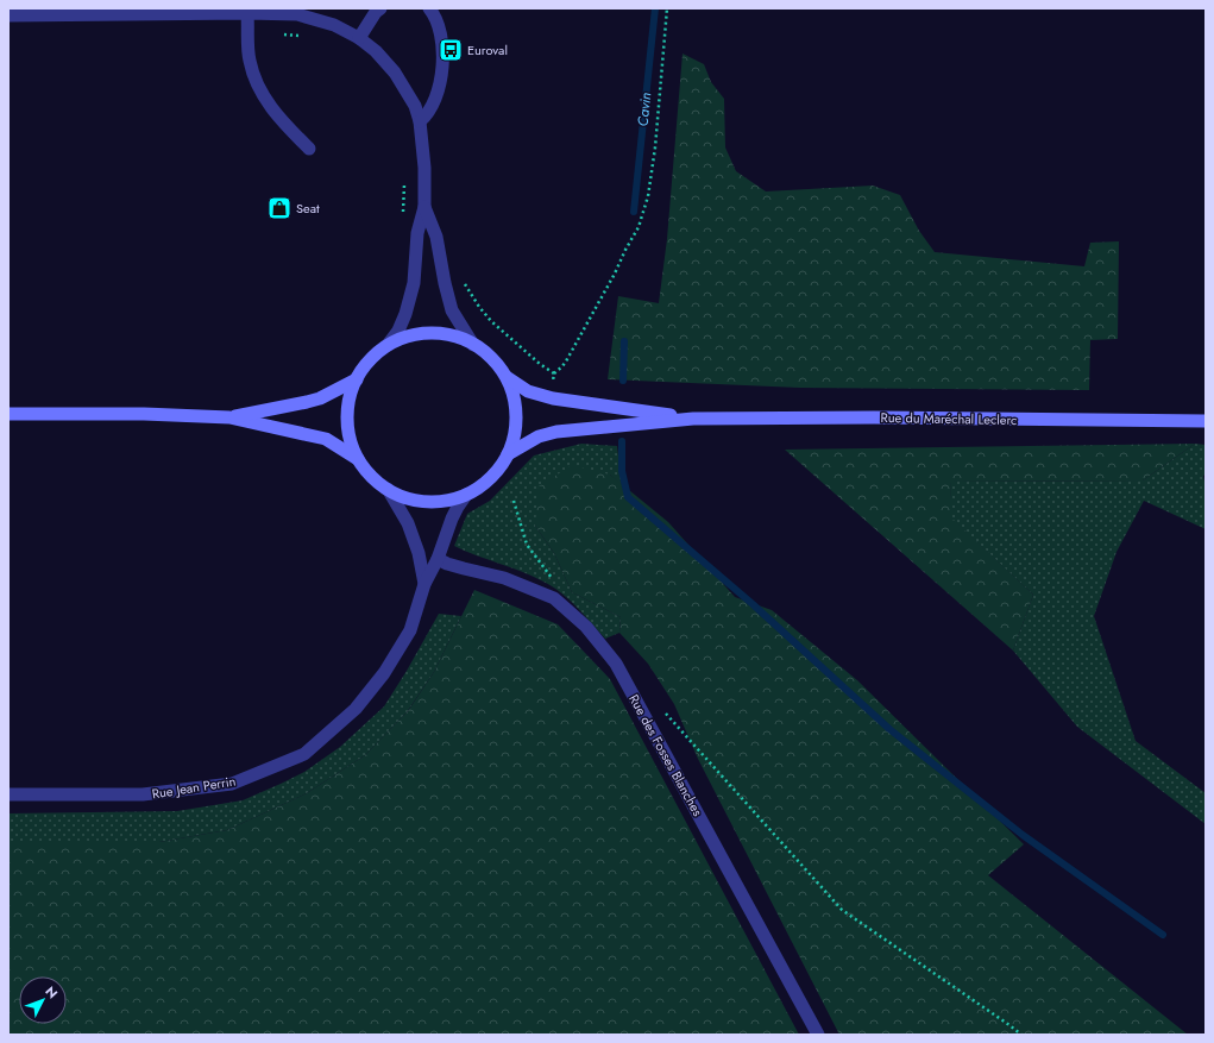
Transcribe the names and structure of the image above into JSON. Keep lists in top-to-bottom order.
{
  "streets": {
    "main road": ["Rue du Maréchal Leclerc"],
    "street": ["Rue des Fosses Blanches", "Rue Jean Perrin"]
  },
  "crossings": [
    ["Rue du Maréchal Leclerc", "Rue Jean Perrin"],
    ["Rue des Fosses Blanches", "Rue Jean Perrin"]
  ],
  "water": ["Cavin"],
  "places": {
    "bus stop": ["Euroval"],
    "shop": ["Seat"]
  },
  "north": "top right"
}
